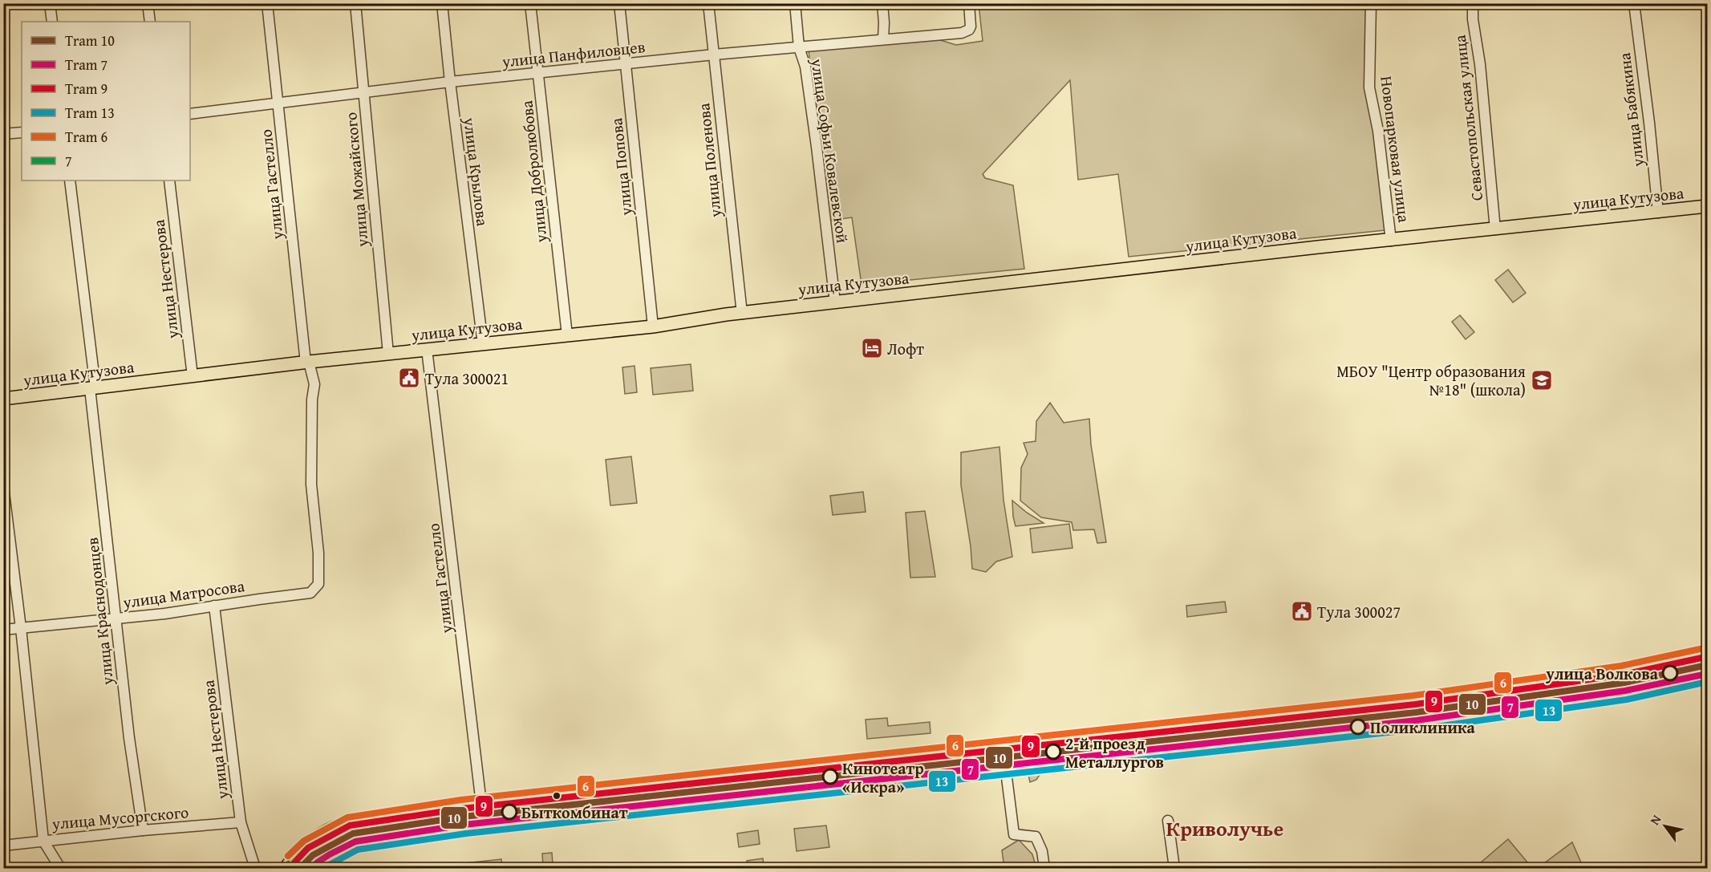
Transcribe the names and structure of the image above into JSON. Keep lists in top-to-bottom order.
{
  "streets": {
    "main road": ["улица Кутузова"],
    "street": [
      "улица Панфиловцев",
      "улица Бабякина",
      "Севастопольская улица",
      "Новопарковая улица",
      "улица Софьи Ковалевской",
      "улица Поленова",
      "улица Попова",
      "улица Крылова",
      "улица Добролюбова",
      "улица Можайского",
      "улица Гастелло",
      "улица Нестерова",
      "улица Матросова",
      "улица Краснодонцев",
      "улица Мусоргского"
    ]
  },
  "crossings": [
    ["улица Панфиловцев", "улица Софьи Ковалевской"],
    ["улица Панфиловцев", "улица Поленова"],
    ["улица Панфиловцев", "улица Попова"],
    ["улица Панфиловцев", "улица Крылова"],
    ["улица Панфиловцев", "улица Добролюбова"],
    ["улица Панфиловцев", "улица Можайского"],
    ["улица Панфиловцев", "улица Гастелло"],
    ["улица Бабякина", "улица Кутузова"],
    ["Севастопольская улица", "улица Кутузова"],
    ["Новопарковая улица", "улица Кутузова"],
    ["улица Софьи Ковалевской", "улица Кутузова"],
    ["улица Поленова", "улица Кутузова"],
    ["улица Попова", "улица Кутузова"],
    ["улица Крылова", "улица Кутузова"],
    ["улица Добролюбова", "улица Кутузова"],
    ["улица Можайского", "улица Кутузова"],
    ["улица Гастелло", "улица Кутузова"],
    ["улица Гастелло", "улица Матросова"],
    ["улица Кутузова", "улица Нестерова"],
    ["улица Кутузова", "улица Краснодонцев"],
    ["улица Нестерова", "улица Матросова"],
    ["улица Нестерова", "улица Мусоргского"],
    ["улица Матросова", "улица Краснодонцев"],
    ["улица Краснодонцев", "улица Мусоргского"]
  ],
  "districts": ["Криволучье"],
  "places": {
    "hotel": ["Лофт"],
    "public building": ["Тула 300021", "Тула 300027"],
    "school or university": ["МБОУ \"Центр образования №18\" (школа)"],
    "other": [
      "улица Волкова",
      "Поликлиника",
      "2-й проезд Металлургов",
      "Кинотеатр «Искра»",
      "Быткомбинат"
    ]
  },
  "lines": [
    "tram line 6",
    "transit line 7",
    "tram line 9",
    "tram line 10",
    "tram line 7",
    "tram line 13"
  ],
  "legend": [
    "Tram 10",
    "Tram 7",
    "Tram 9",
    "Tram 13",
    "Tram 6",
    "7"
  ],
  "north": "top left"
}
